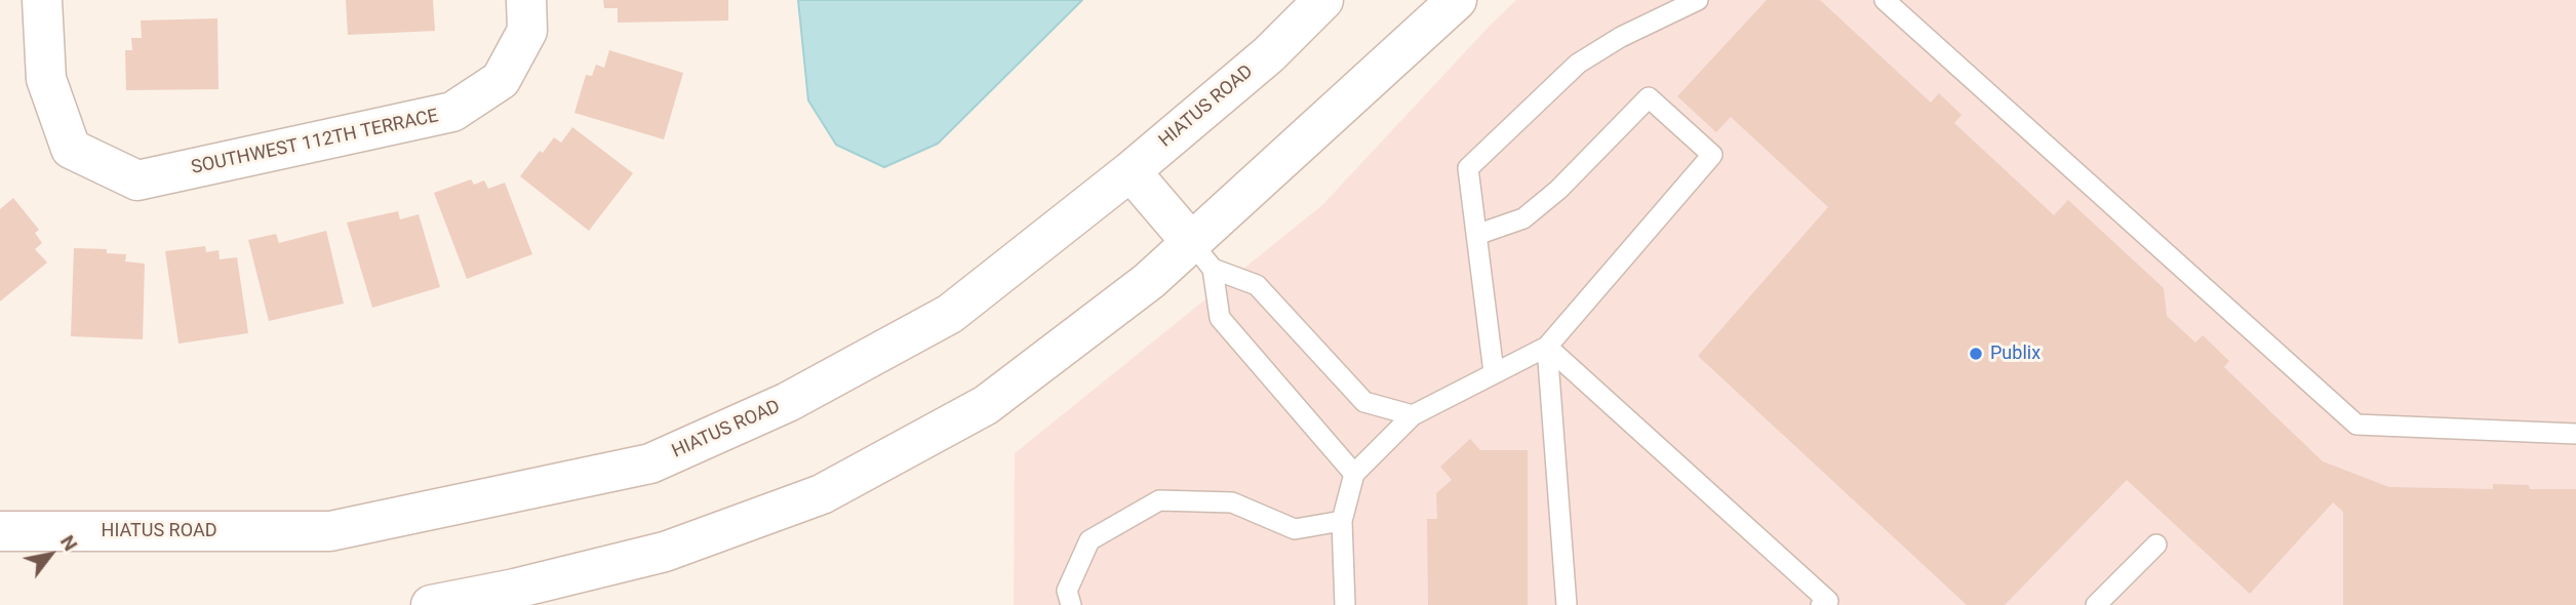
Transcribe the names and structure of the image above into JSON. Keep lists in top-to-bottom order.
{
  "streets": {
    "main road": ["HIATUS ROAD", "SOUTHWEST 112TH TERRACE"]
  },
  "places": ["Publix"],
  "north": "top right"
}
